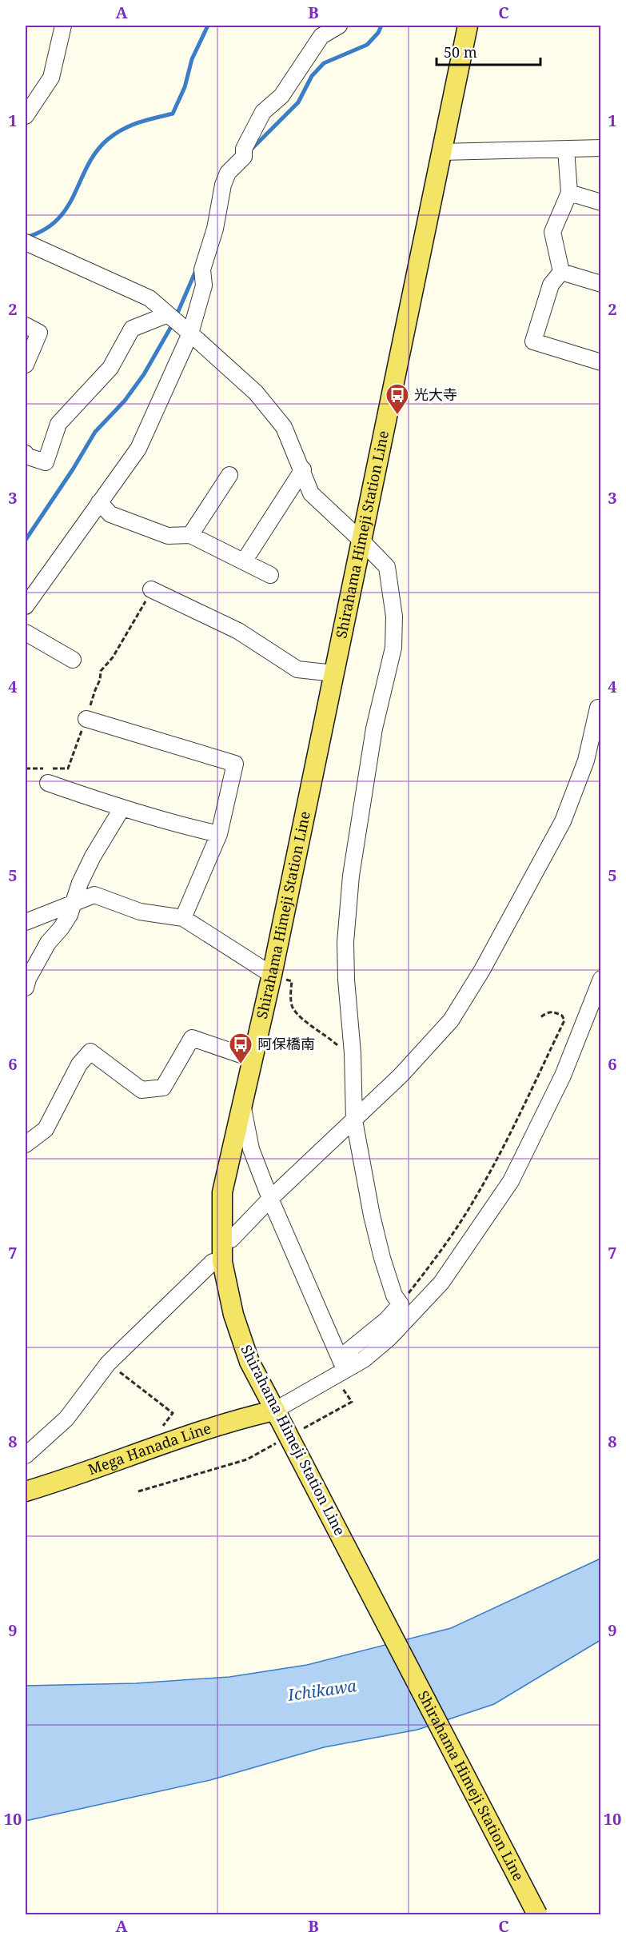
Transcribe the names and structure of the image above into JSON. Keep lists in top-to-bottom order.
{
  "streets": {
    "main road": ["Shirahama Himeji Station Line", "Mega Hanada Line"]
  },
  "crossings": [
    ["Shirahama Himeji Station Line", "Mega Hanada Line"]
  ],
  "water": ["Ichikawa"],
  "places": {
    "bus stop": ["光大寺", "阿保橋南"]
  },
  "scale_bar": "50 m",
  "grid": {
    "columns": ["A", "B", "C"],
    "rows": [
      "1",
      "2",
      "3",
      "4",
      "5",
      "6",
      "7",
      "8",
      "9",
      "10"
    ]
  }
}
